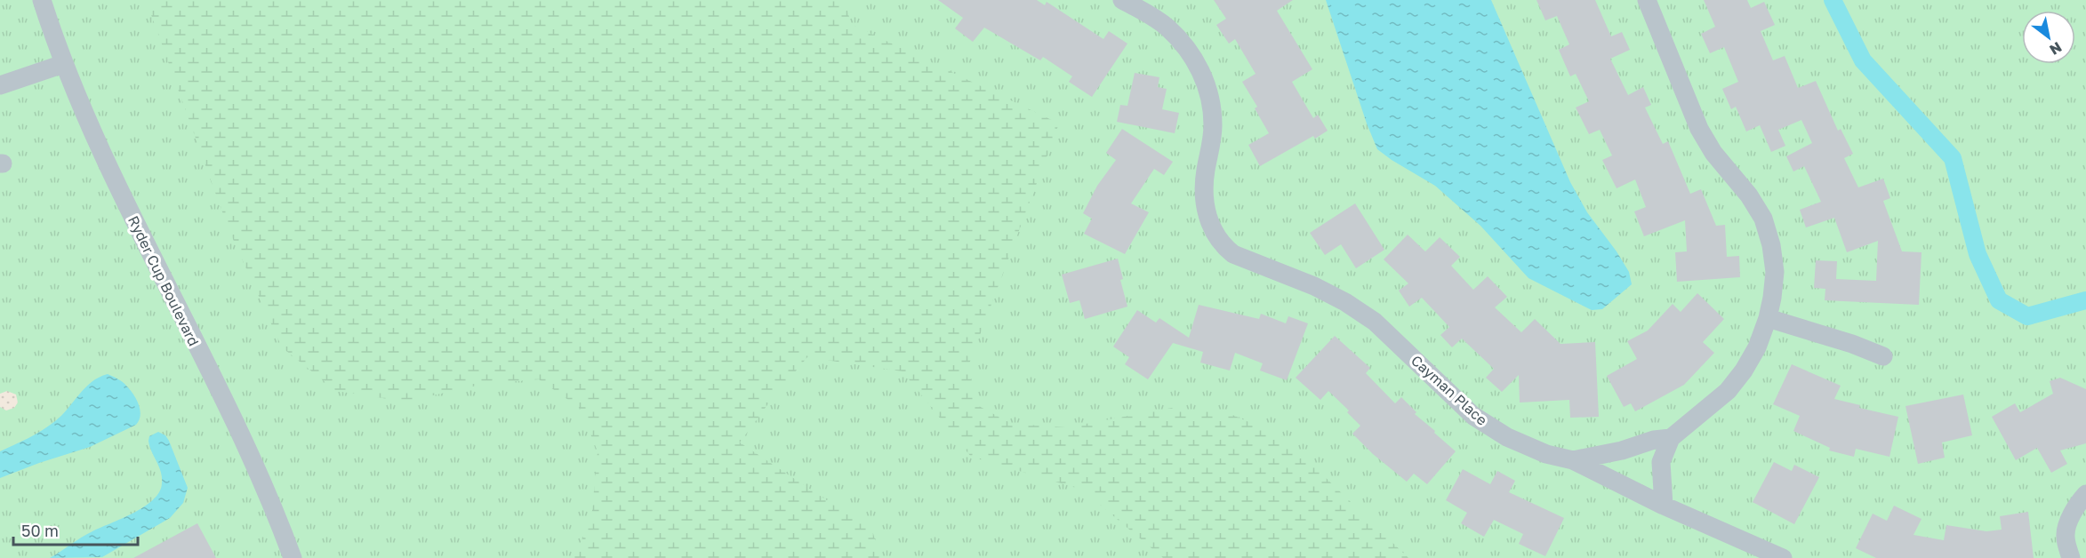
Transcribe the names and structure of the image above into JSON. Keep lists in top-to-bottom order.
{
  "streets": {
    "street": ["Ryder Cup Boulevard", "Cayman Place"]
  },
  "scale_bar": "50 m",
  "north": "bottom right"
}
